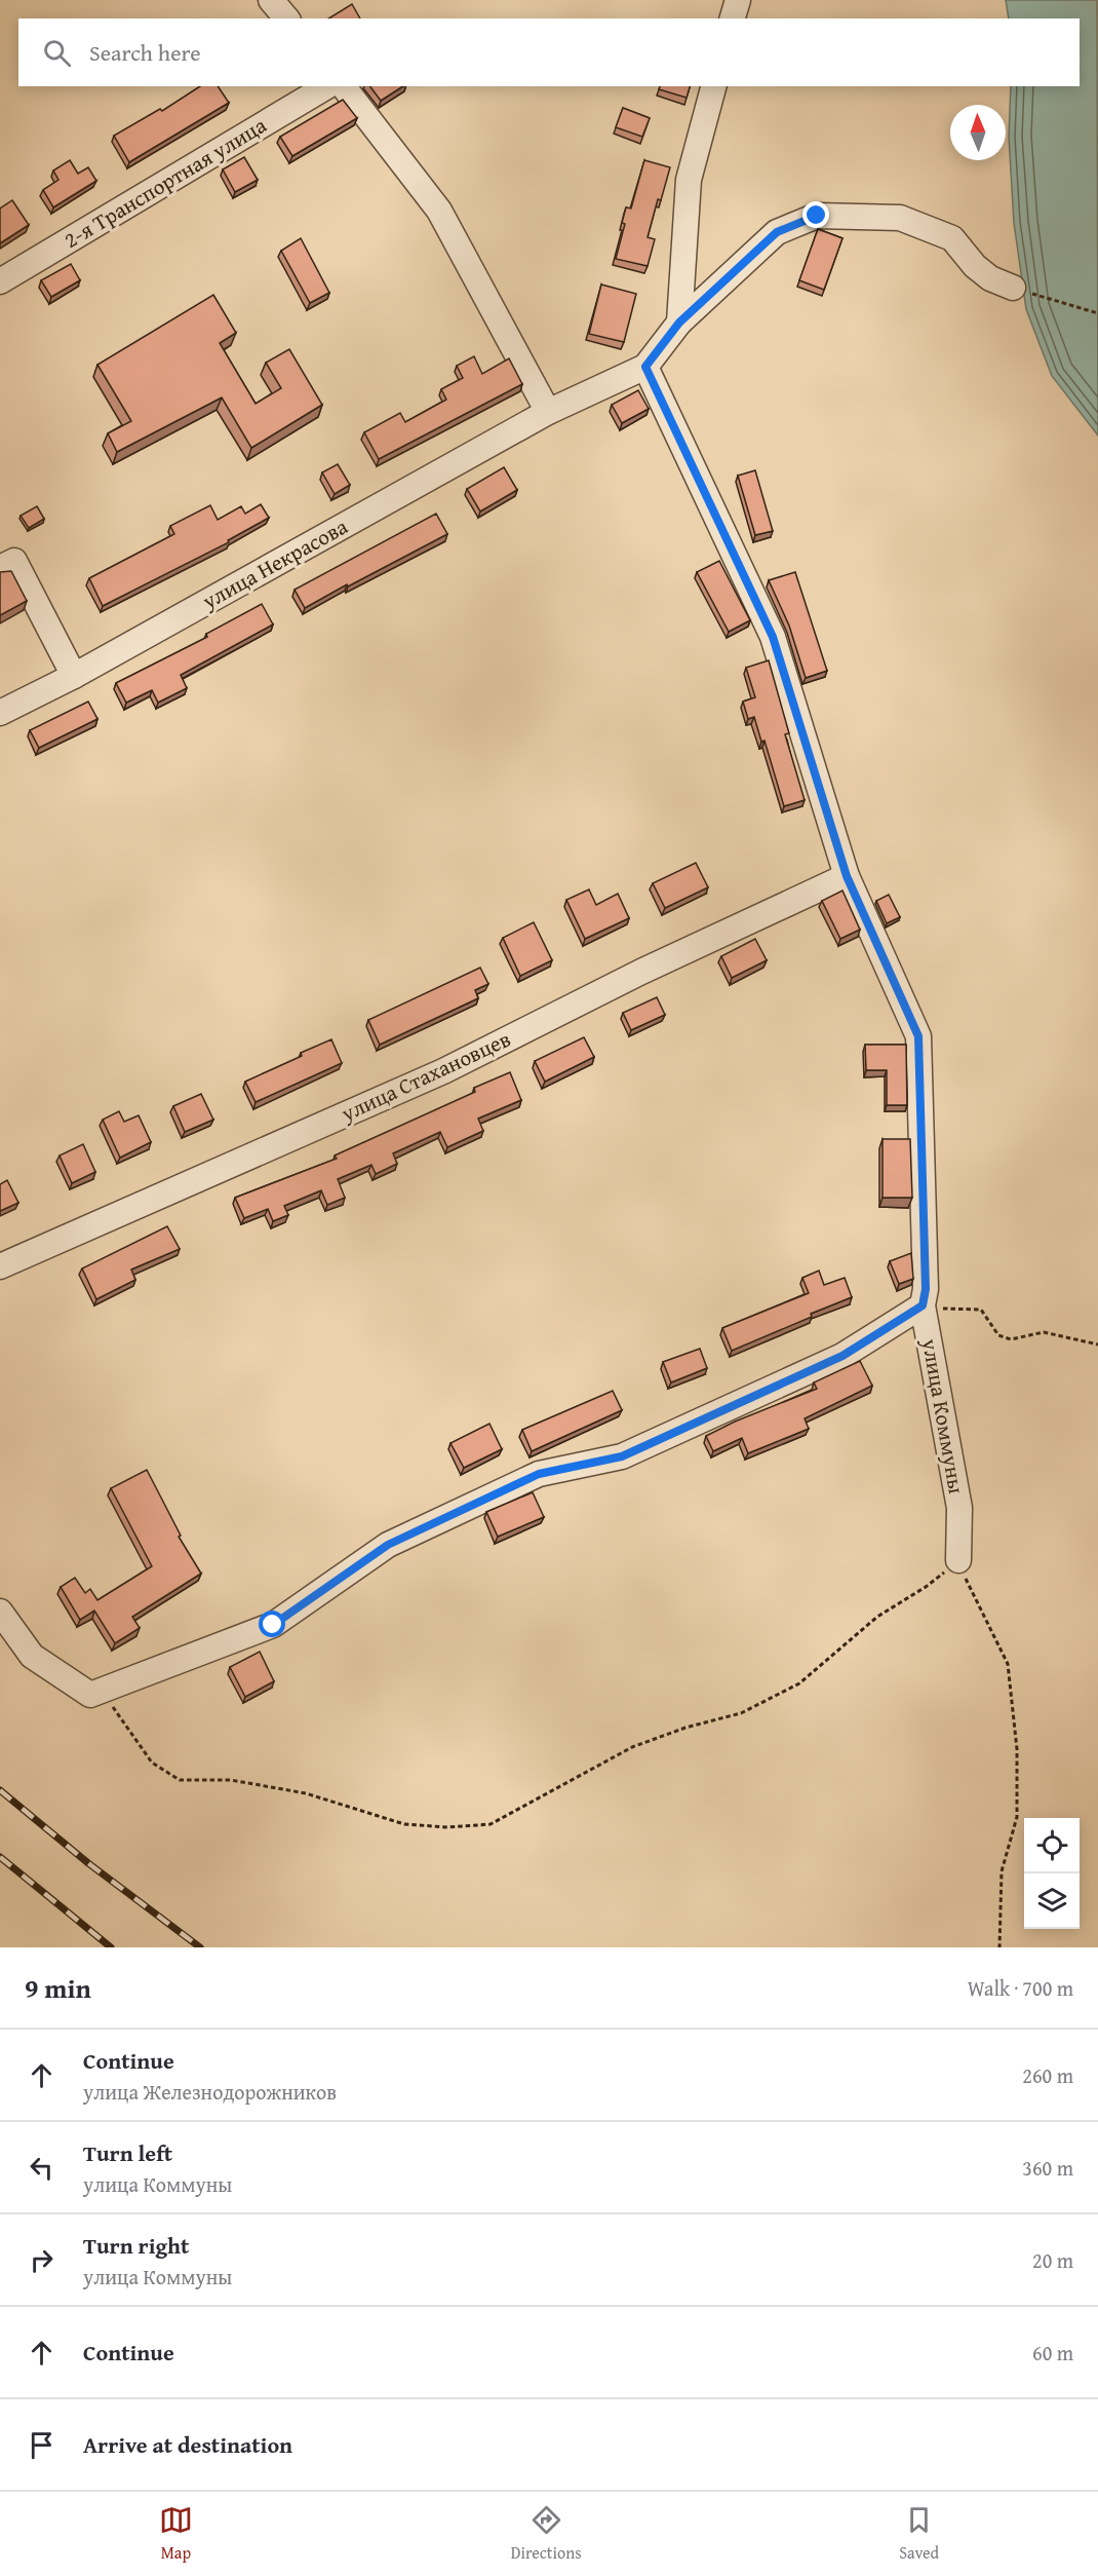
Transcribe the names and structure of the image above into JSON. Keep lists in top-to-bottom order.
{
  "streets": {
    "street": [
      "2-я Транспортная улица",
      "улица Некрасова",
      "улица Стахановцев",
      "улица Коммуны"
    ]
  },
  "crossings": [
    ["улица Стахановцев", "улица Коммуны"]
  ],
  "north": "top",
  "page": {
    "search": "Search here",
    "heading": ["9 min", "Walk · 700 m"],
    "list": [
      ["Continue", "улица Железнодорожников", "260 m"],
      ["Turn left", "улица Коммуны", "360 m"],
      ["Turn right", "улица Коммуны", "20 m"],
      ["Continue", "60 m"],
      "Arrive at destination"
    ],
    "nav": ["Map", "Directions", "Saved"]
  }
}
